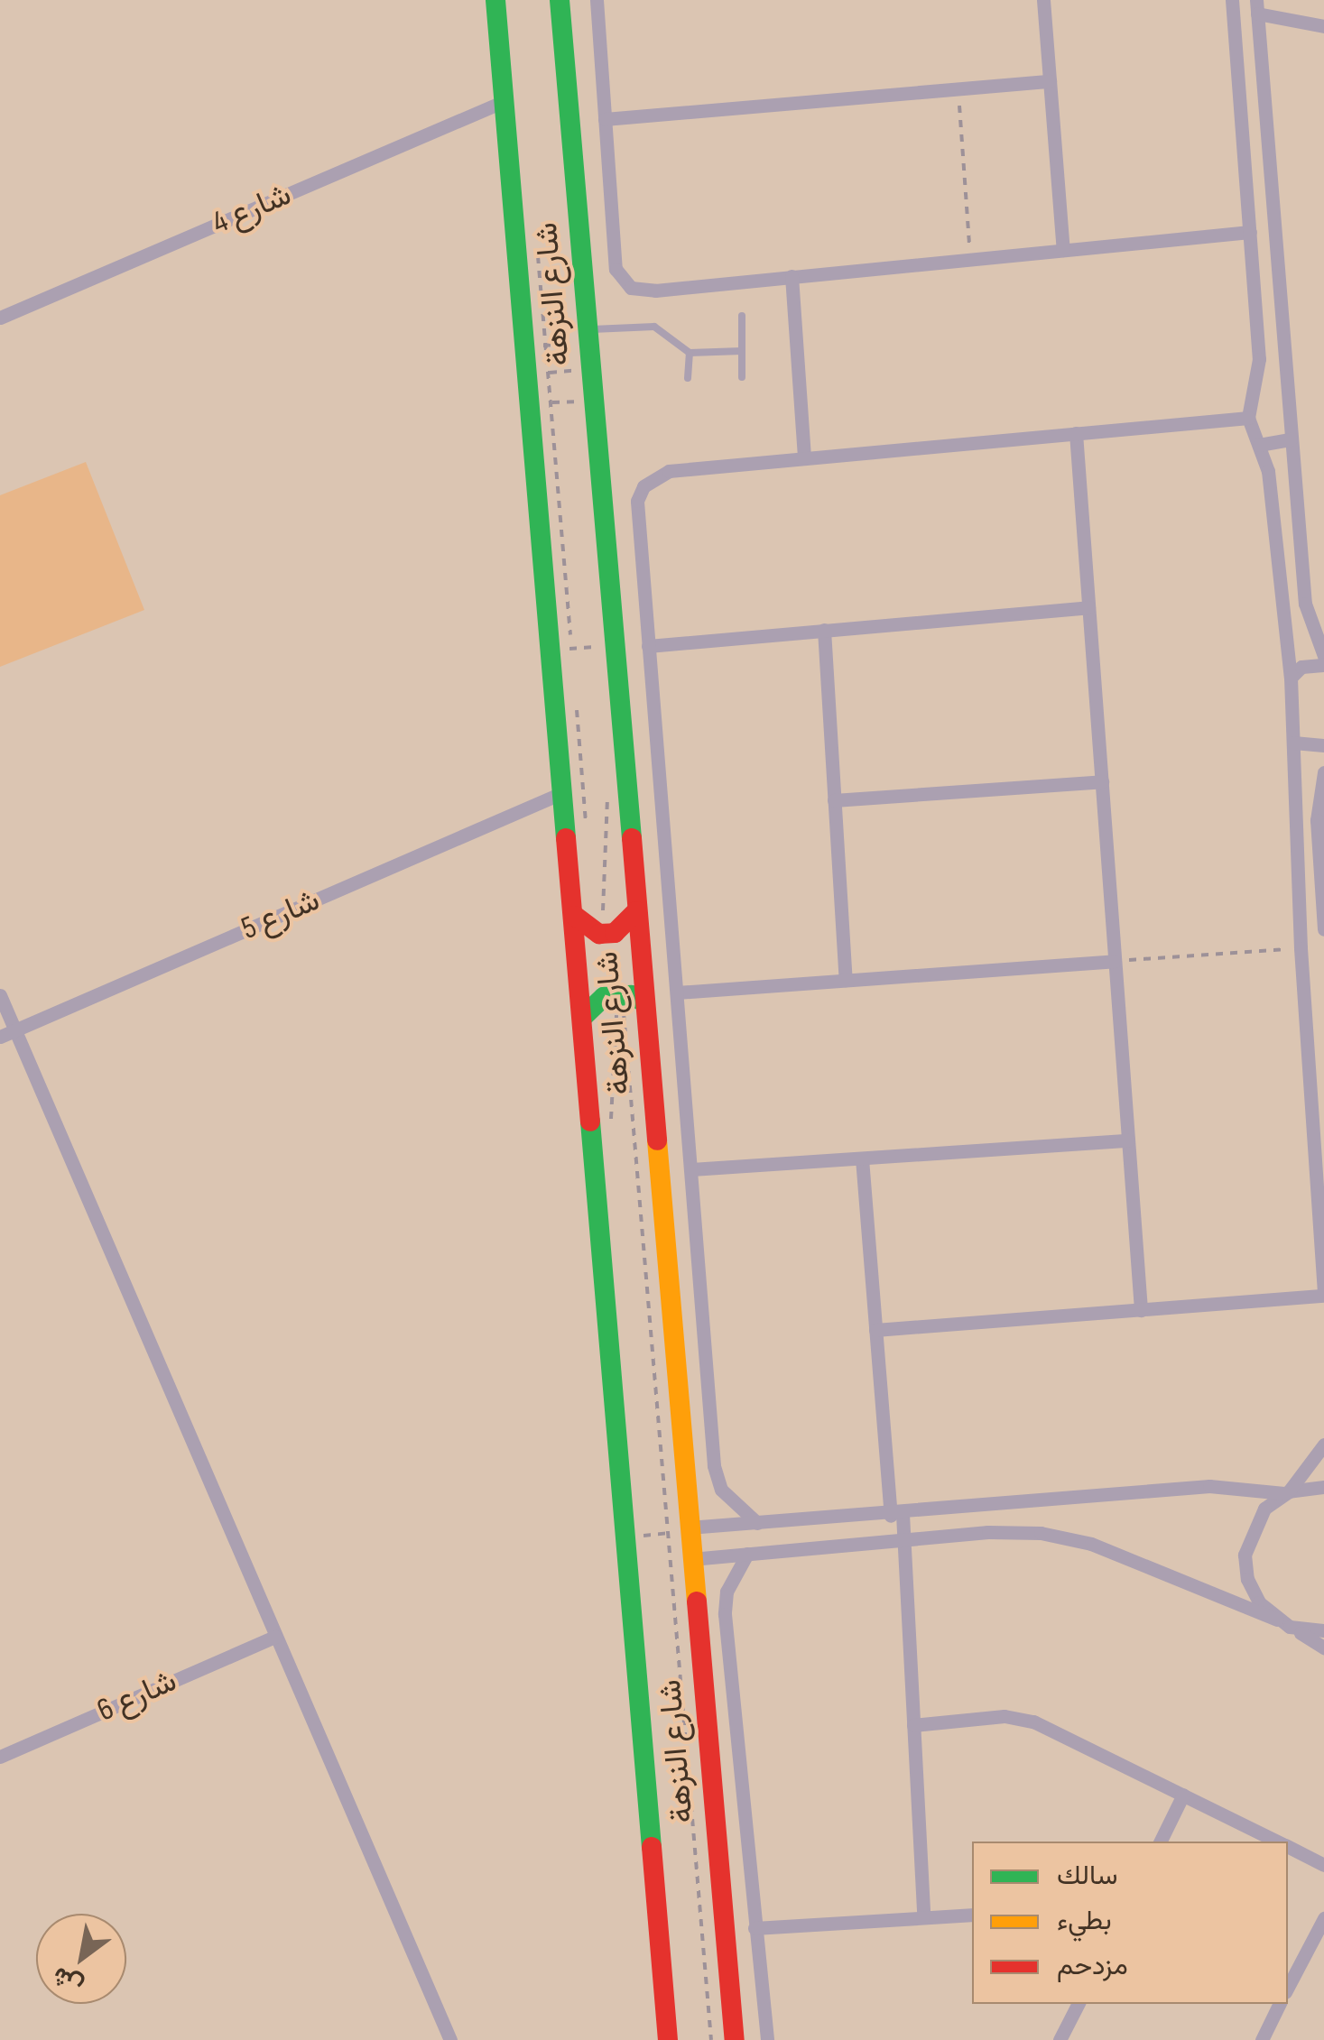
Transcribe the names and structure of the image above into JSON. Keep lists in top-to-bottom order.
{
  "streets": {
    "main road": ["شارع النزهة"],
    "street": ["شارع 4", "شارع 5", "شارع 6"]
  },
  "crossings": [
    ["شارع 4", "شارع النزهة"],
    ["شارع النزهة", "شارع 5"]
  ],
  "legend": ["سالك", "بطيء", "مزدحم"],
  "north": "bottom left"
}
